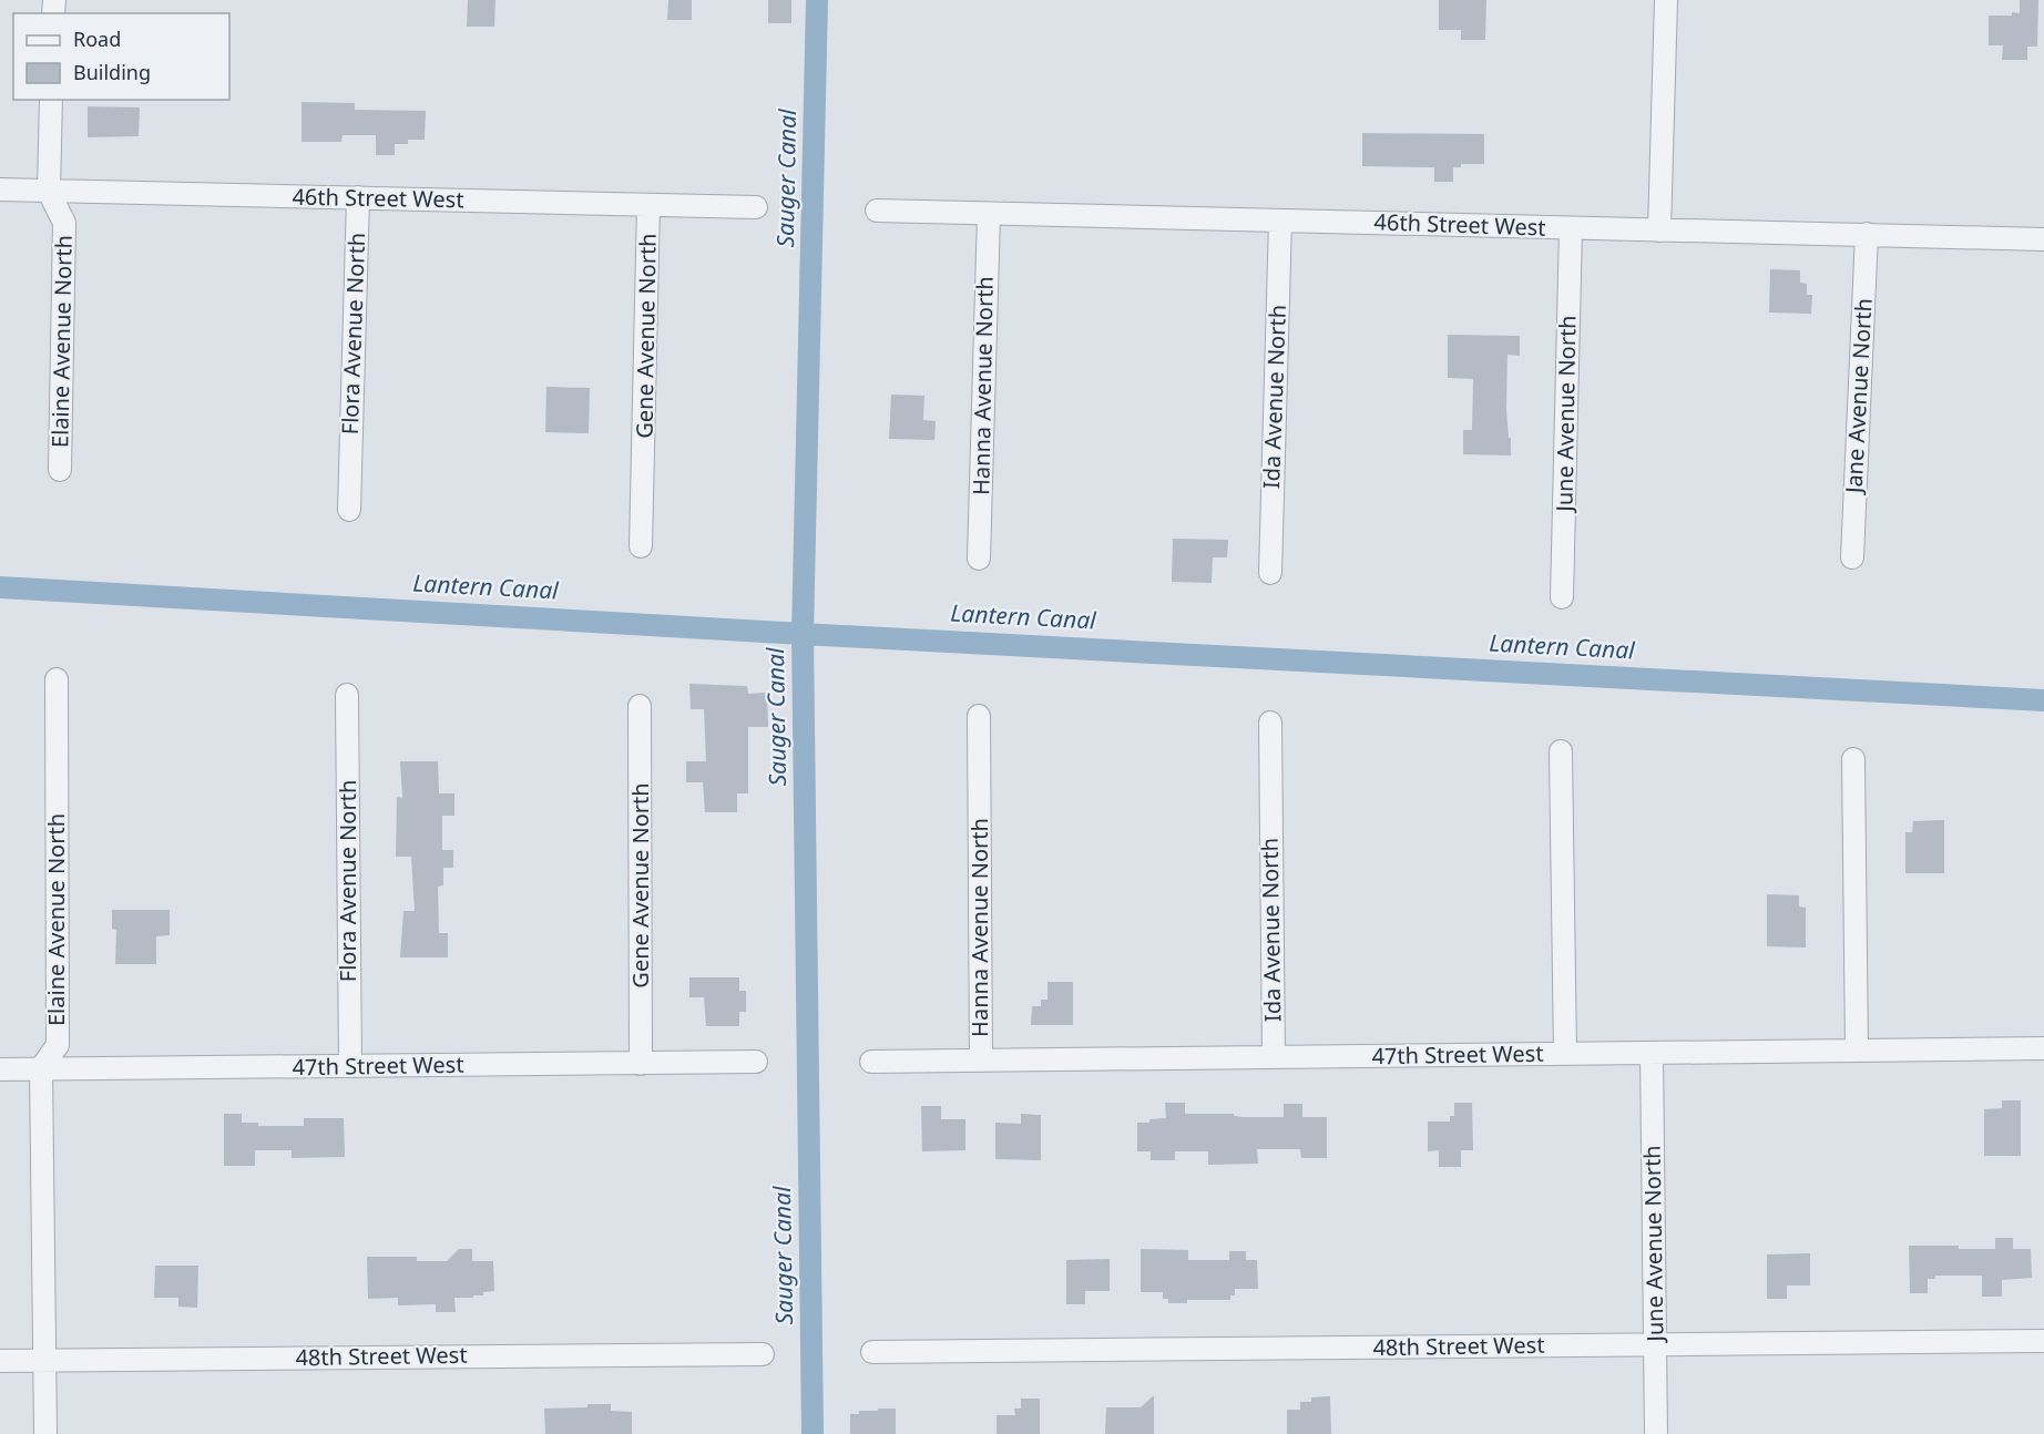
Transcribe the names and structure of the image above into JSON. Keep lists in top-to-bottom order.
{
  "streets": {
    "street": [
      "46th Street West",
      "Flora Avenue North",
      "Gene Avenue North",
      "Elaine Avenue North",
      "Hanna Avenue North",
      "Jane Avenue North",
      "Ida Avenue North",
      "June Avenue North",
      "47th Street West",
      "48th Street West"
    ]
  },
  "crossings": [
    ["46th Street West", "Flora Avenue North"],
    ["46th Street West", "Gene Avenue North"],
    ["46th Street West", "Elaine Avenue North"],
    ["46th Street West", "Hanna Avenue North"],
    ["46th Street West", "Jane Avenue North"],
    ["46th Street West", "Ida Avenue North"],
    ["46th Street West", "June Avenue North"],
    ["Flora Avenue North", "47th Street West"],
    ["Gene Avenue North", "47th Street West"],
    ["Elaine Avenue North", "47th Street West"],
    ["Hanna Avenue North", "47th Street West"],
    ["Ida Avenue North", "47th Street West"],
    ["June Avenue North", "47th Street West"],
    ["June Avenue North", "48th Street West"]
  ],
  "water": ["Sauger Canal", "Lantern Canal"],
  "legend": ["Road", "Building"]
}
